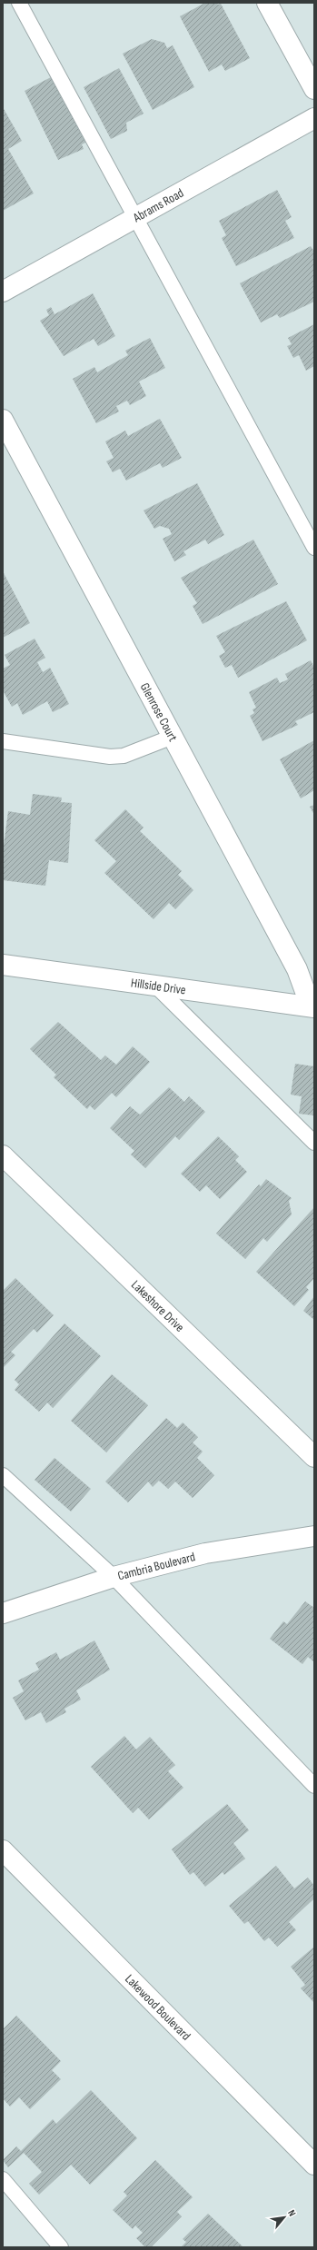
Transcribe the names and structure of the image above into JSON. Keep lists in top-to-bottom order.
{
  "streets": {
    "street": [
      "Abrams Road",
      "Glenrose Court",
      "Hillside Drive",
      "Lakeshore Drive",
      "Cambria Boulevard",
      "Lakewood Boulevard"
    ]
  },
  "crossings": [
    ["Glenrose Court", "Hillside Drive"]
  ],
  "north": "top right"
}
